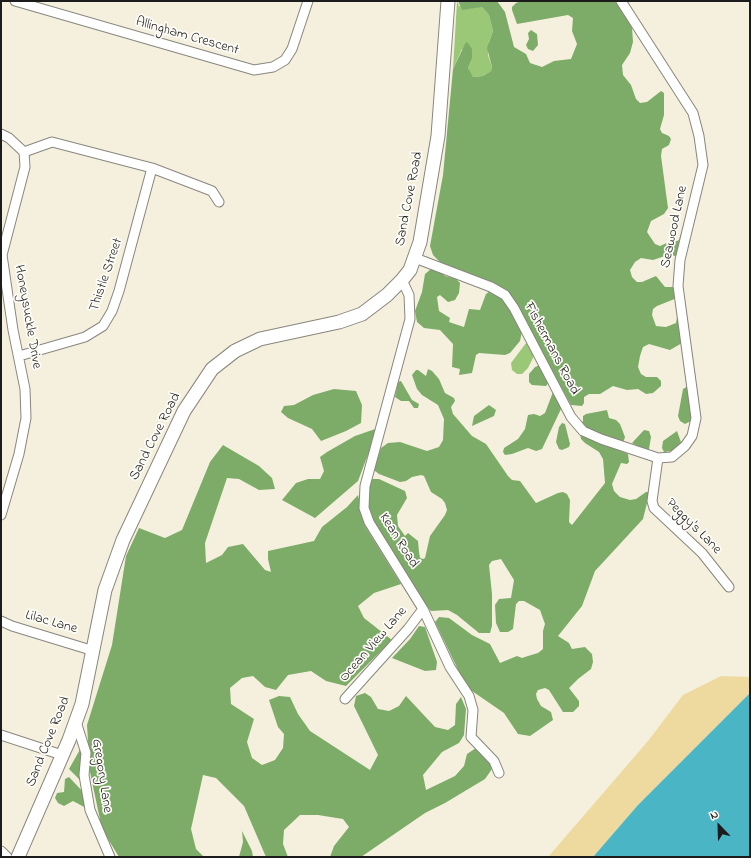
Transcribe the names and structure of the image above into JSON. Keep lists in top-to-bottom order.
{
  "streets": {
    "street": [
      "Allingham Crescent",
      "Sand Cove Road",
      "Seawood Lane",
      "Thistle Street",
      "Honeysuckle Drive",
      "Fishermans Road",
      "Peggy's Lane",
      "Kean Road",
      "Lilac Lane",
      "Ocean View Lane",
      "Gregory Lane"
    ]
  },
  "crossings": [
    ["Sand Cove Road", "Fishermans Road"],
    ["Sand Cove Road", "Kean Road"],
    ["Sand Cove Road", "Lilac Lane"],
    ["Sand Cove Road", "Gregory Lane"],
    ["Seawood Lane", "Fishermans Road"],
    ["Seawood Lane", "Peggy's Lane"],
    ["Thistle Street", "Honeysuckle Drive"],
    ["Fishermans Road", "Peggy's Lane"],
    ["Kean Road", "Ocean View Lane"]
  ],
  "north": "top left"
}
